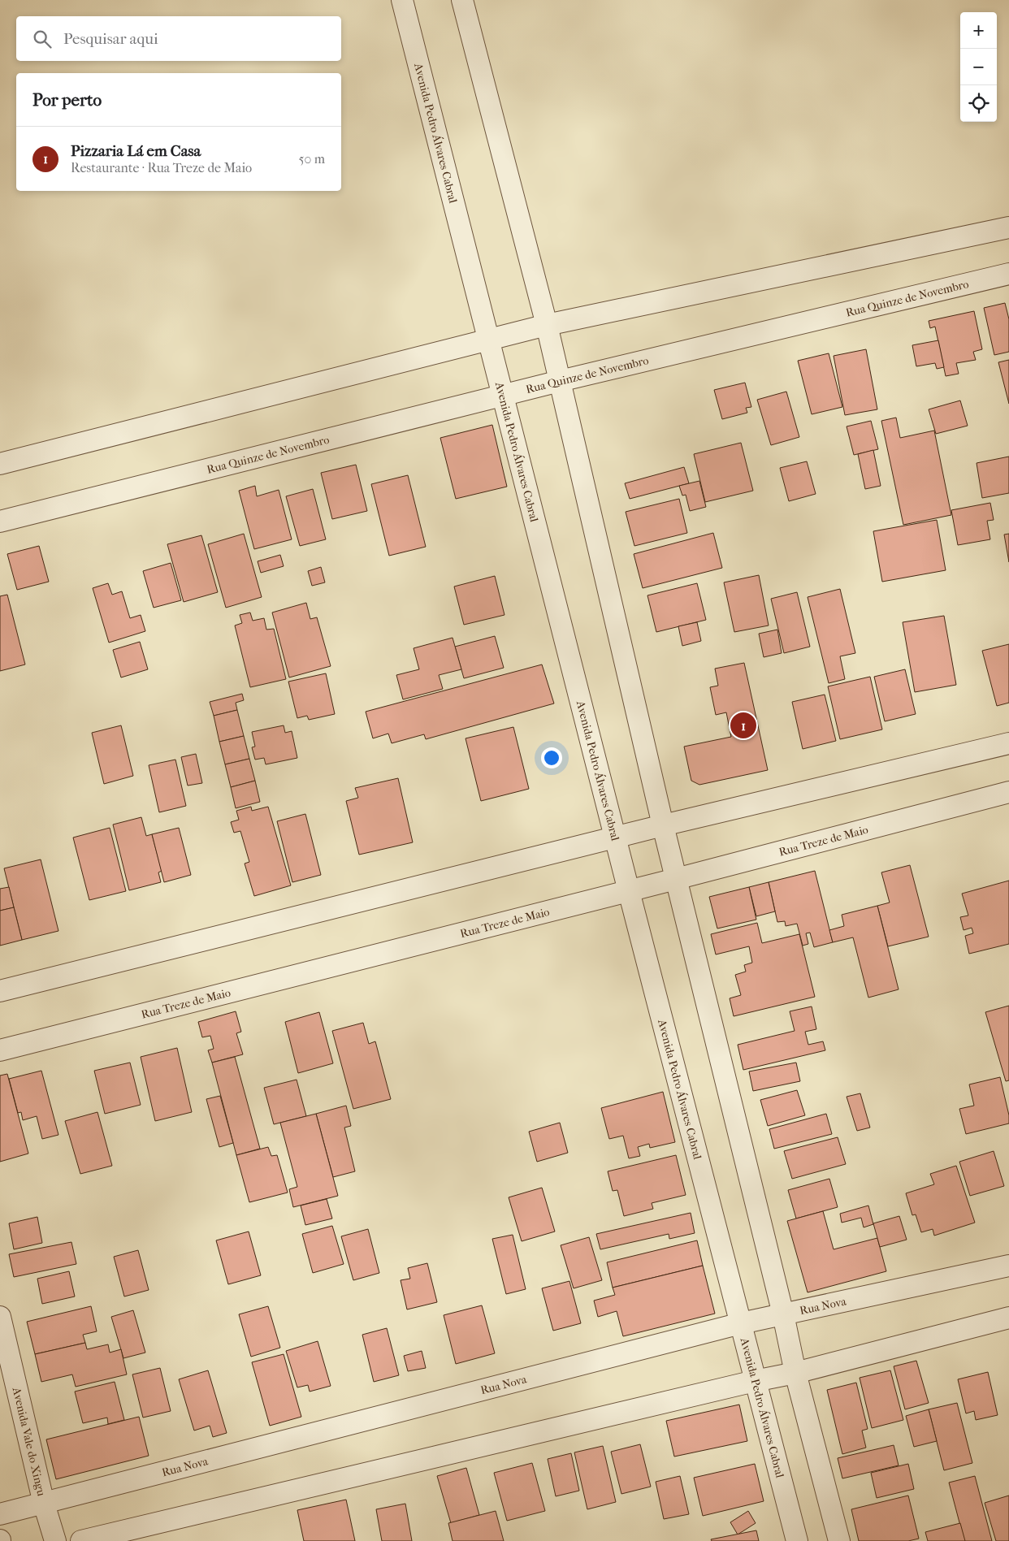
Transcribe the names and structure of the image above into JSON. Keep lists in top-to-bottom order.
{
  "streets": {
    "street": [
      "Avenida Pedro Álvares Cabral",
      "Rua Quinze de Novembro",
      "Rua Treze de Maio",
      "Rua Nova",
      "Avenida Vale do Xingu"
    ]
  },
  "crossings": [
    ["Avenida Pedro Álvares Cabral", "Rua Quinze de Novembro"],
    ["Avenida Pedro Álvares Cabral", "Rua Treze de Maio"],
    ["Avenida Pedro Álvares Cabral", "Rua Nova"],
    ["Rua Nova", "Avenida Vale do Xingu"]
  ],
  "page": {
    "map_buttons": ["+", "−"],
    "search": "Pesquisar aqui",
    "heading": "Por perto",
    "list": [
      {
        "mark": "1",
        "name": "Pizzaria Lá em Casa",
        "note": "Restaurante · Rua Treze de Maio",
        "value": "50 m"
      }
    ],
    "pins": "1"
  }
}
